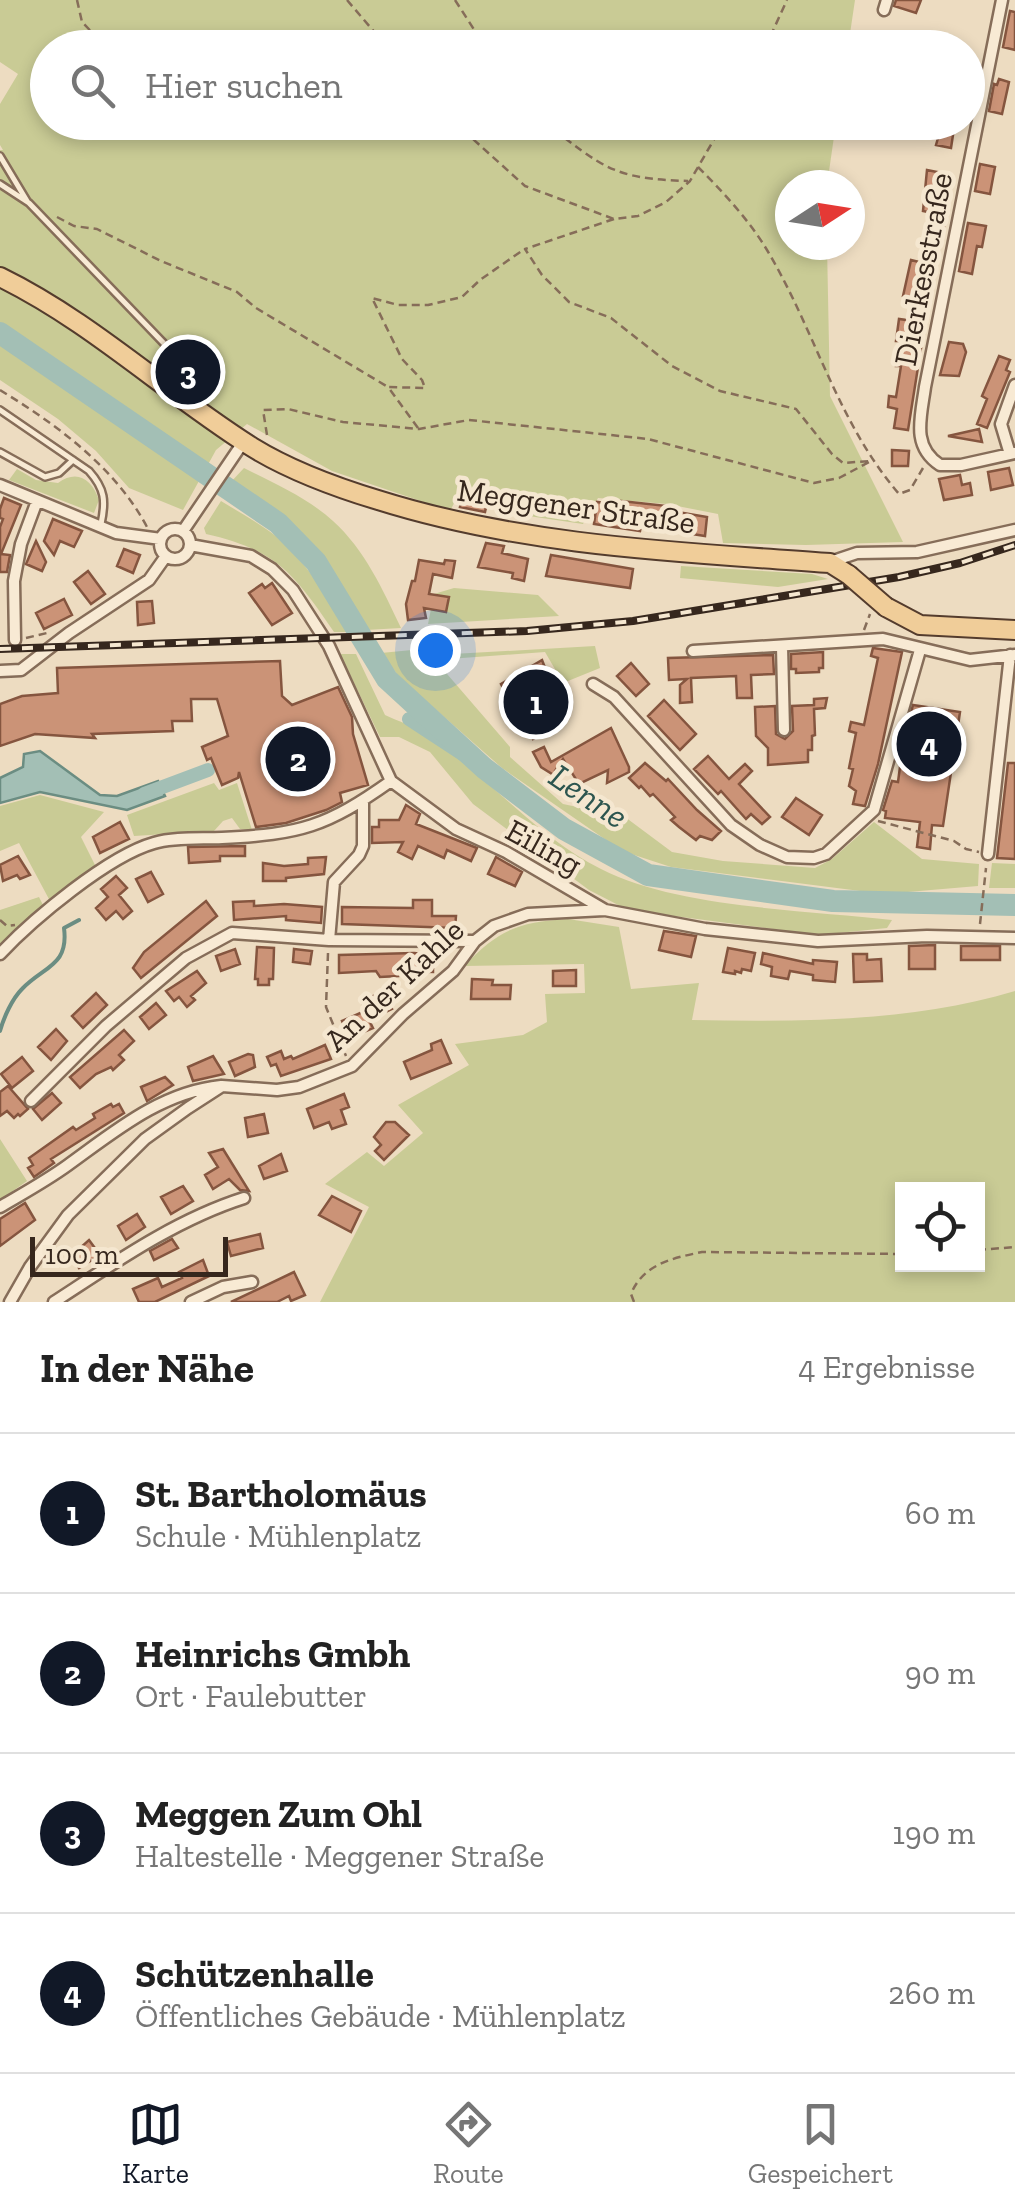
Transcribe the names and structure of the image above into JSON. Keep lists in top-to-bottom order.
{
  "streets": {
    "main road": ["Meggener Straße"],
    "street": ["Dierkesstraße", "Eiling", "An der Kahle"]
  },
  "crossings": [
    ["Eiling", "An der Kahle"]
  ],
  "water": ["Lenne"],
  "scale_bar": "100 m",
  "north": "right",
  "page": {
    "search": "Hier suchen",
    "pins": [
      "3",
      "1",
      "4",
      "2"
    ],
    "scale": "100 m",
    "heading": ["In der Nähe", "4 Ergebnisse"],
    "list": [
      {
        "mark": "1",
        "name": "St. Bartholomäus",
        "note": "Schule · Mühlenplatz",
        "value": "60 m"
      },
      {
        "mark": "2",
        "name": "Heinrichs Gmbh",
        "note": "Ort · Faulebutter",
        "value": "90 m"
      },
      {
        "mark": "3",
        "name": "Meggen Zum Ohl",
        "note": "Haltestelle · Meggener Straße",
        "value": "190 m"
      },
      {
        "mark": "4",
        "name": "Schützenhalle",
        "note": "Öffentliches Gebäude · Mühlenplatz",
        "value": "260 m"
      }
    ],
    "nav": ["Karte", "Route", "Gespeichert"]
  }
}
